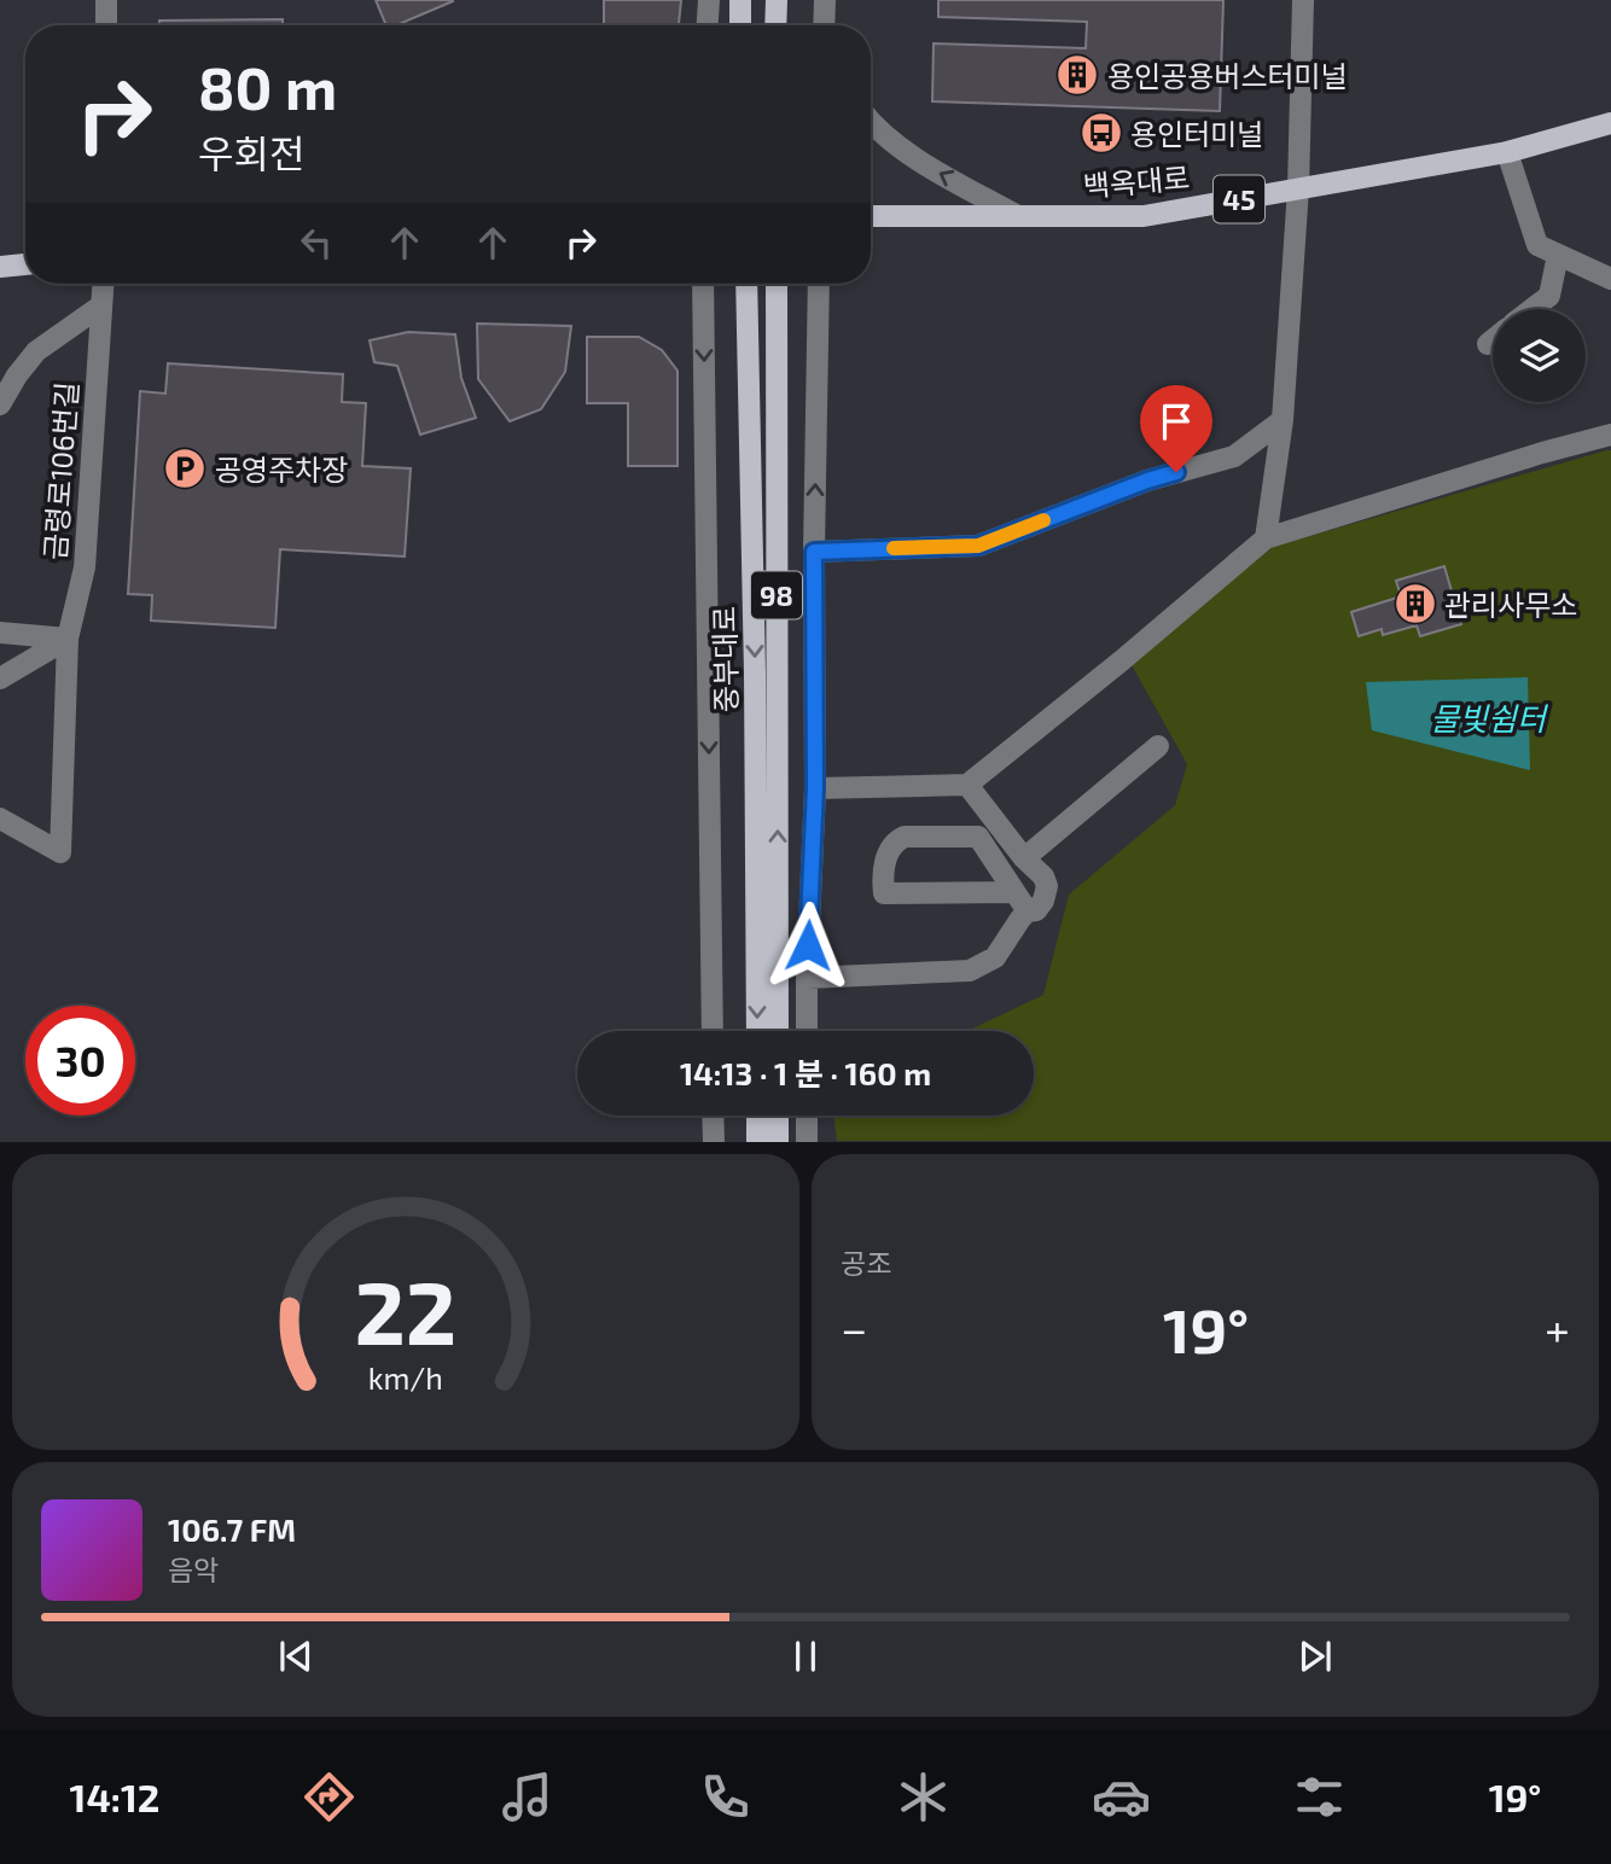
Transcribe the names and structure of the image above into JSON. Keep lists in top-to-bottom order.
{
  "streets": {
    "main road": [
      "백옥대로",
      "45",
      "98",
      "중부대로"
    ],
    "street": ["금령로106번길"]
  },
  "water": ["물빛쉼터"],
  "places": {
    "building": ["용인공용버스터미널", "관리사무소"],
    "bus stop": ["용인터미널"],
    "parking": ["공영주차장"]
  },
  "page": {
    "turn": ["80 m", "우회전"],
    "limit": "30",
    "trip": "14:13 · 1 분 · 160 m",
    "tile": "공조",
    "heat": ["−", "19°", "+"],
    "song": ["106.7 FM", "음악"],
    "tabs": ["14:12", "19°"],
    "gauge": ["22", "km/h"]
  }
}
